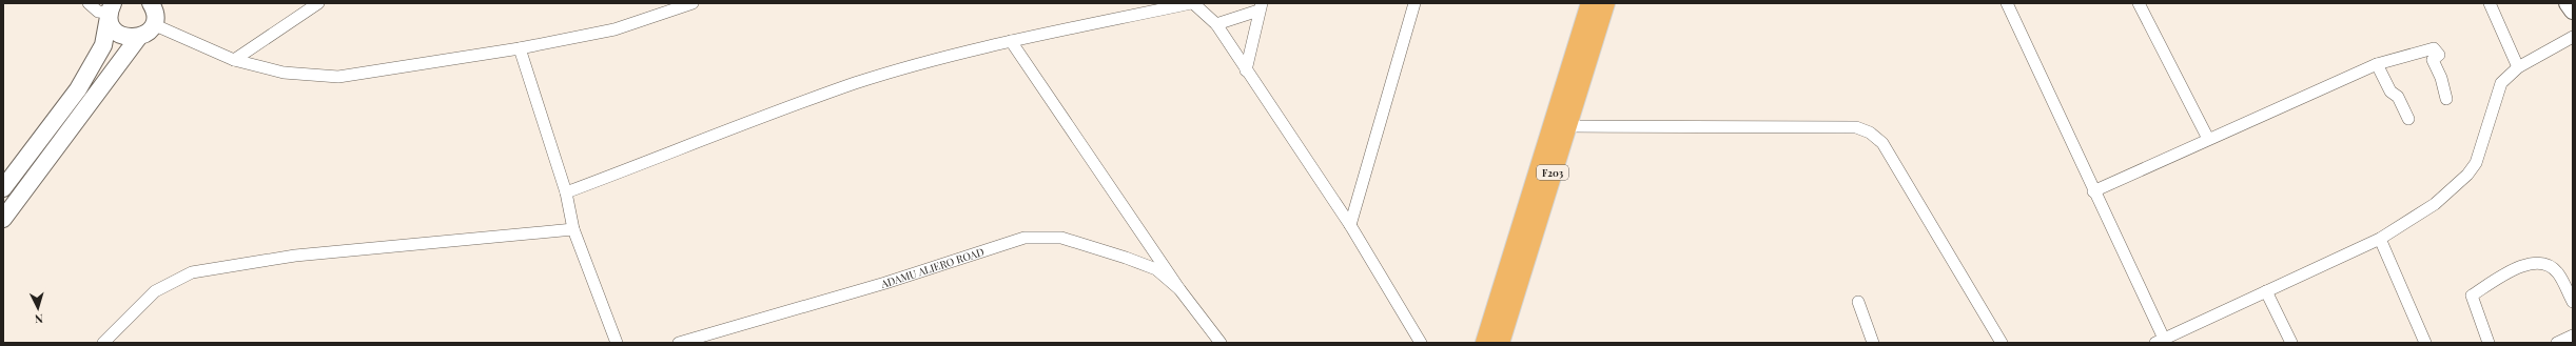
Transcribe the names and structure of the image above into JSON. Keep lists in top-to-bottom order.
{
  "streets": {
    "main road": ["F203"],
    "street": ["ADAMU ALIERO ROAD"]
  },
  "north": "bottom"
}
